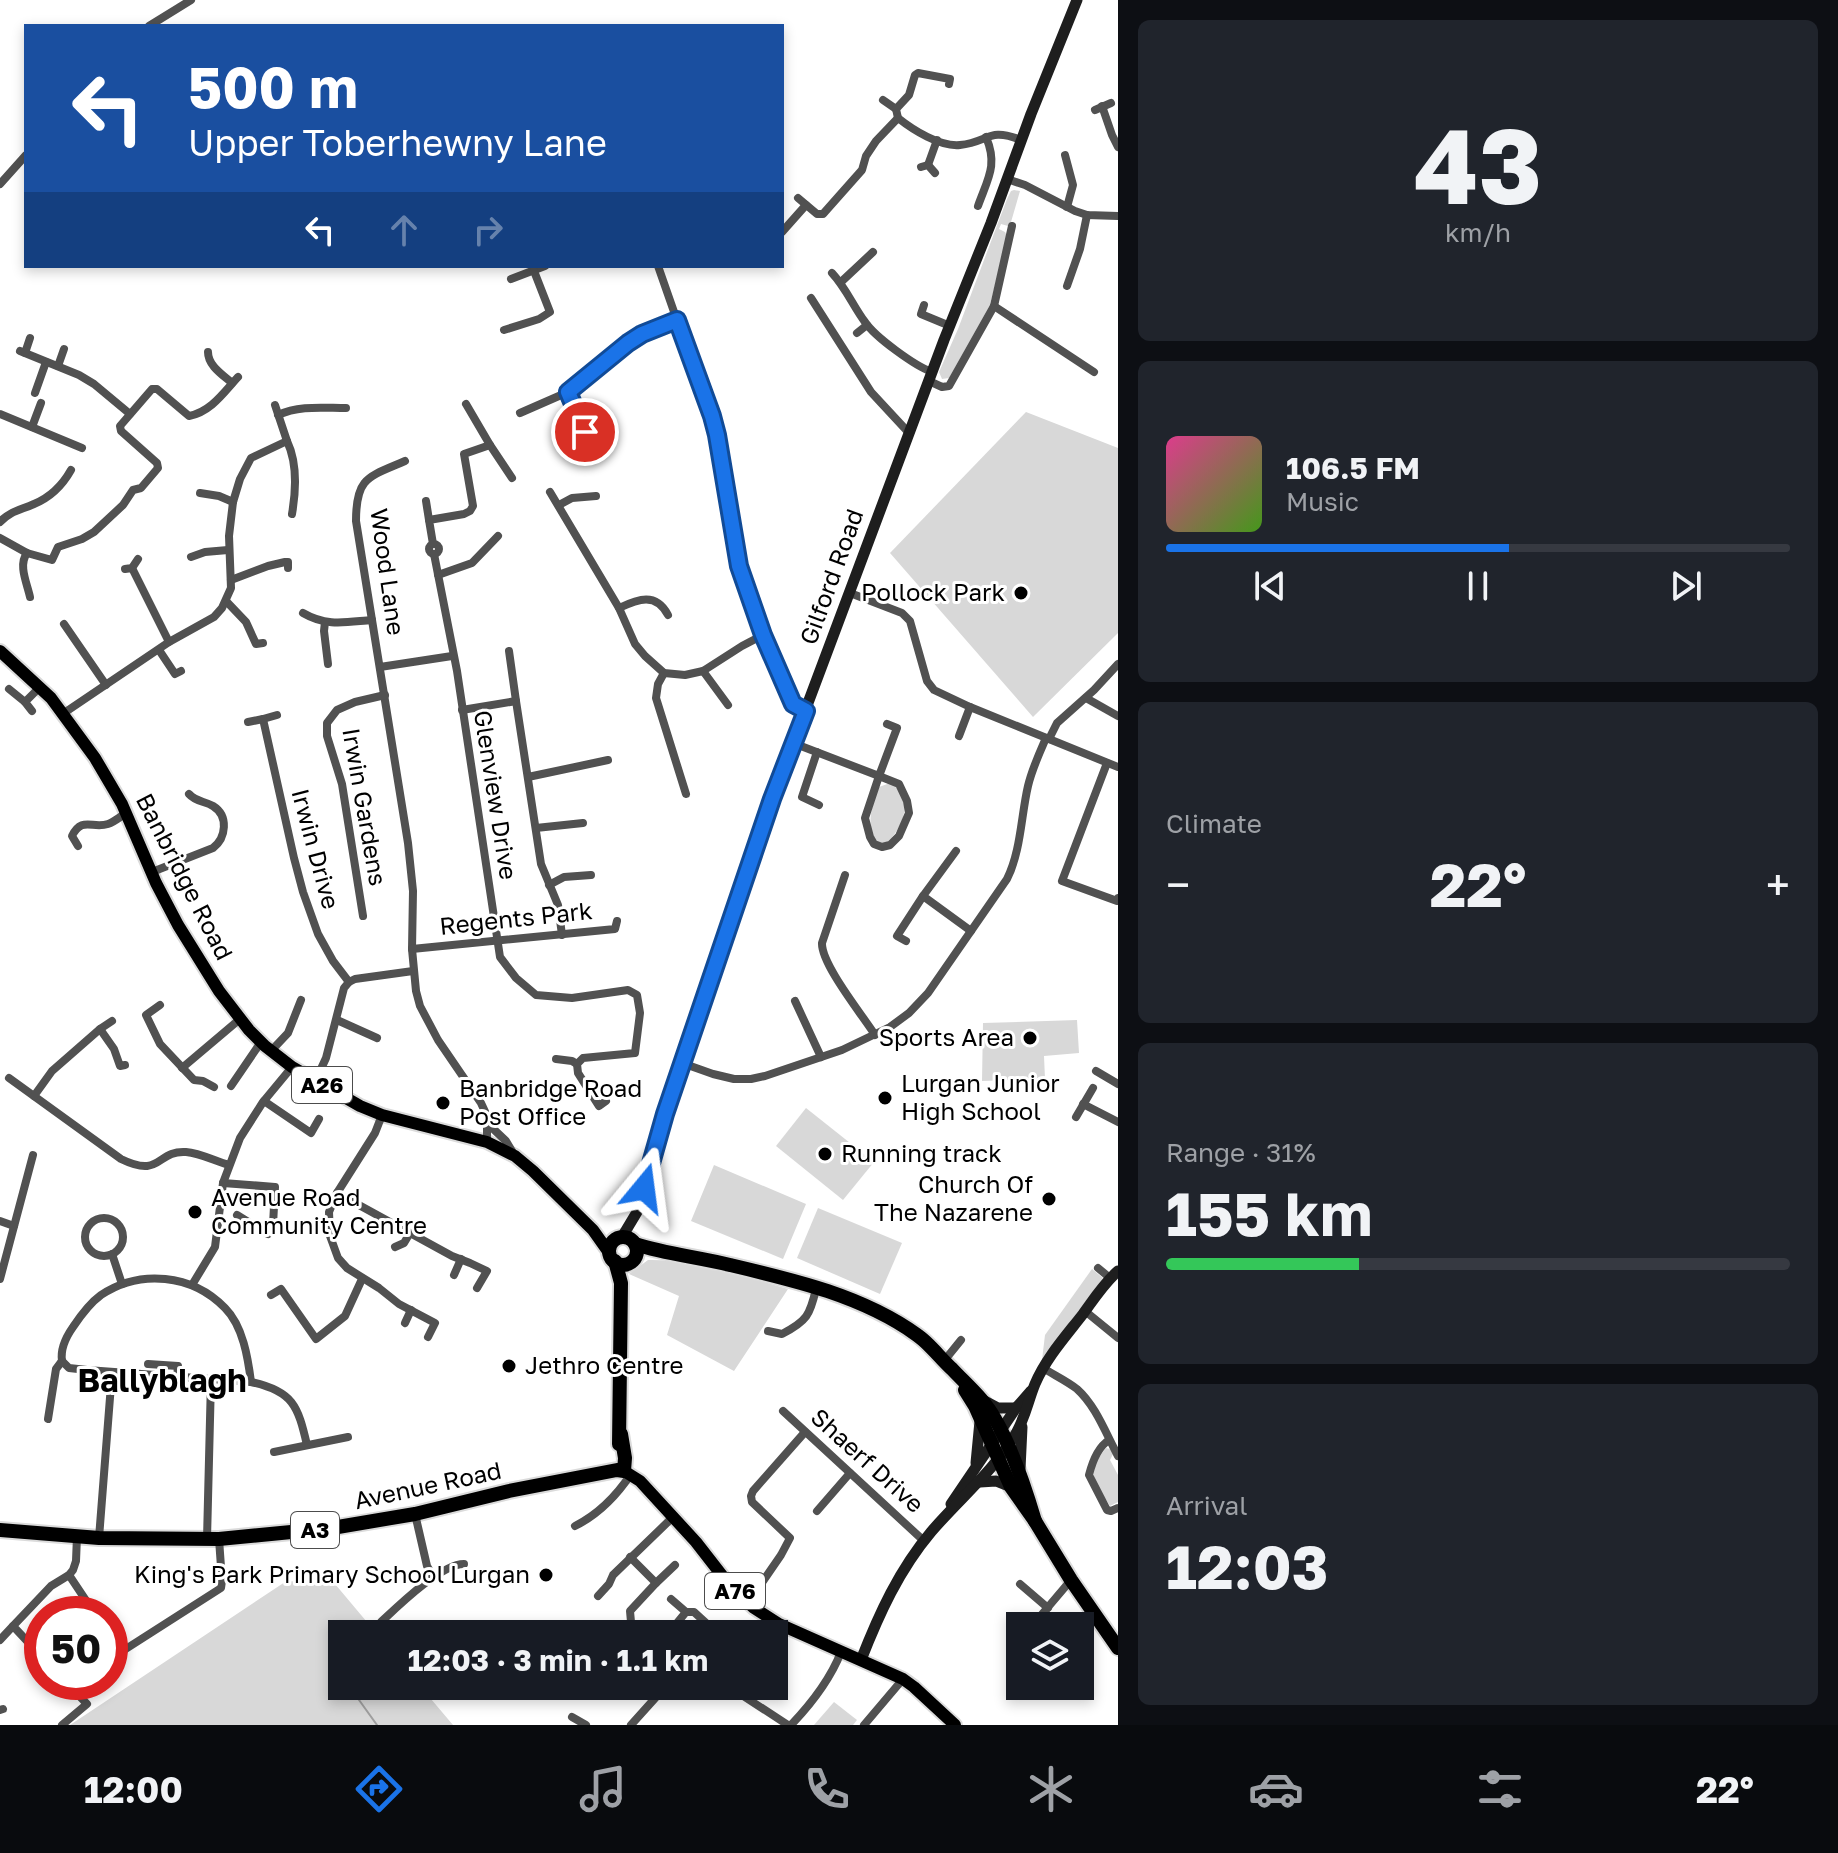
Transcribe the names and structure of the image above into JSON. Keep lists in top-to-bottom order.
{
  "streets": {
    "highway": ["Avenue Road", "A3"],
    "main road": [
      "Gilford Road",
      "Banbridge Road",
      "A26",
      "A76"
    ],
    "street": [
      "Wood Lane",
      "Glenview Drive",
      "Irwin Gardens",
      "Irwin Drive",
      "Regents Park",
      "Shaerf Drive"
    ]
  },
  "crossings": [
    ["Wood Lane", "Irwin Gardens"],
    ["Wood Lane", "Regents Park"],
    ["Gilford Road", "Banbridge Road"],
    ["Glenview Drive", "Regents Park"],
    ["Avenue Road", "A76"]
  ],
  "districts": ["Ballyblagh"],
  "places": [
    "Pollock Park",
    "Sports Area",
    "Lurgan Junior High School",
    "Banbridge Road Post Office",
    "Running track",
    "Church Of The Nazarene",
    "Avenue Road Community Centre",
    "Jethro Centre",
    "King's Park Primary School Lurgan"
  ],
  "page": {
    "tile": [
      ["43", "km/h"],
      "Climate",
      ["Range · 31%", "155 km"],
      ["Arrival", "12:03"]
    ],
    "turn": ["500 m", "Upper Toberhewny Lane"],
    "song": ["106.5 FM", "Music"],
    "heat": ["−", "22°", "+"],
    "limit": "50",
    "trip": "12:03 · 3 min · 1.1 km",
    "tabs": ["12:00", "22°"]
  }
}
